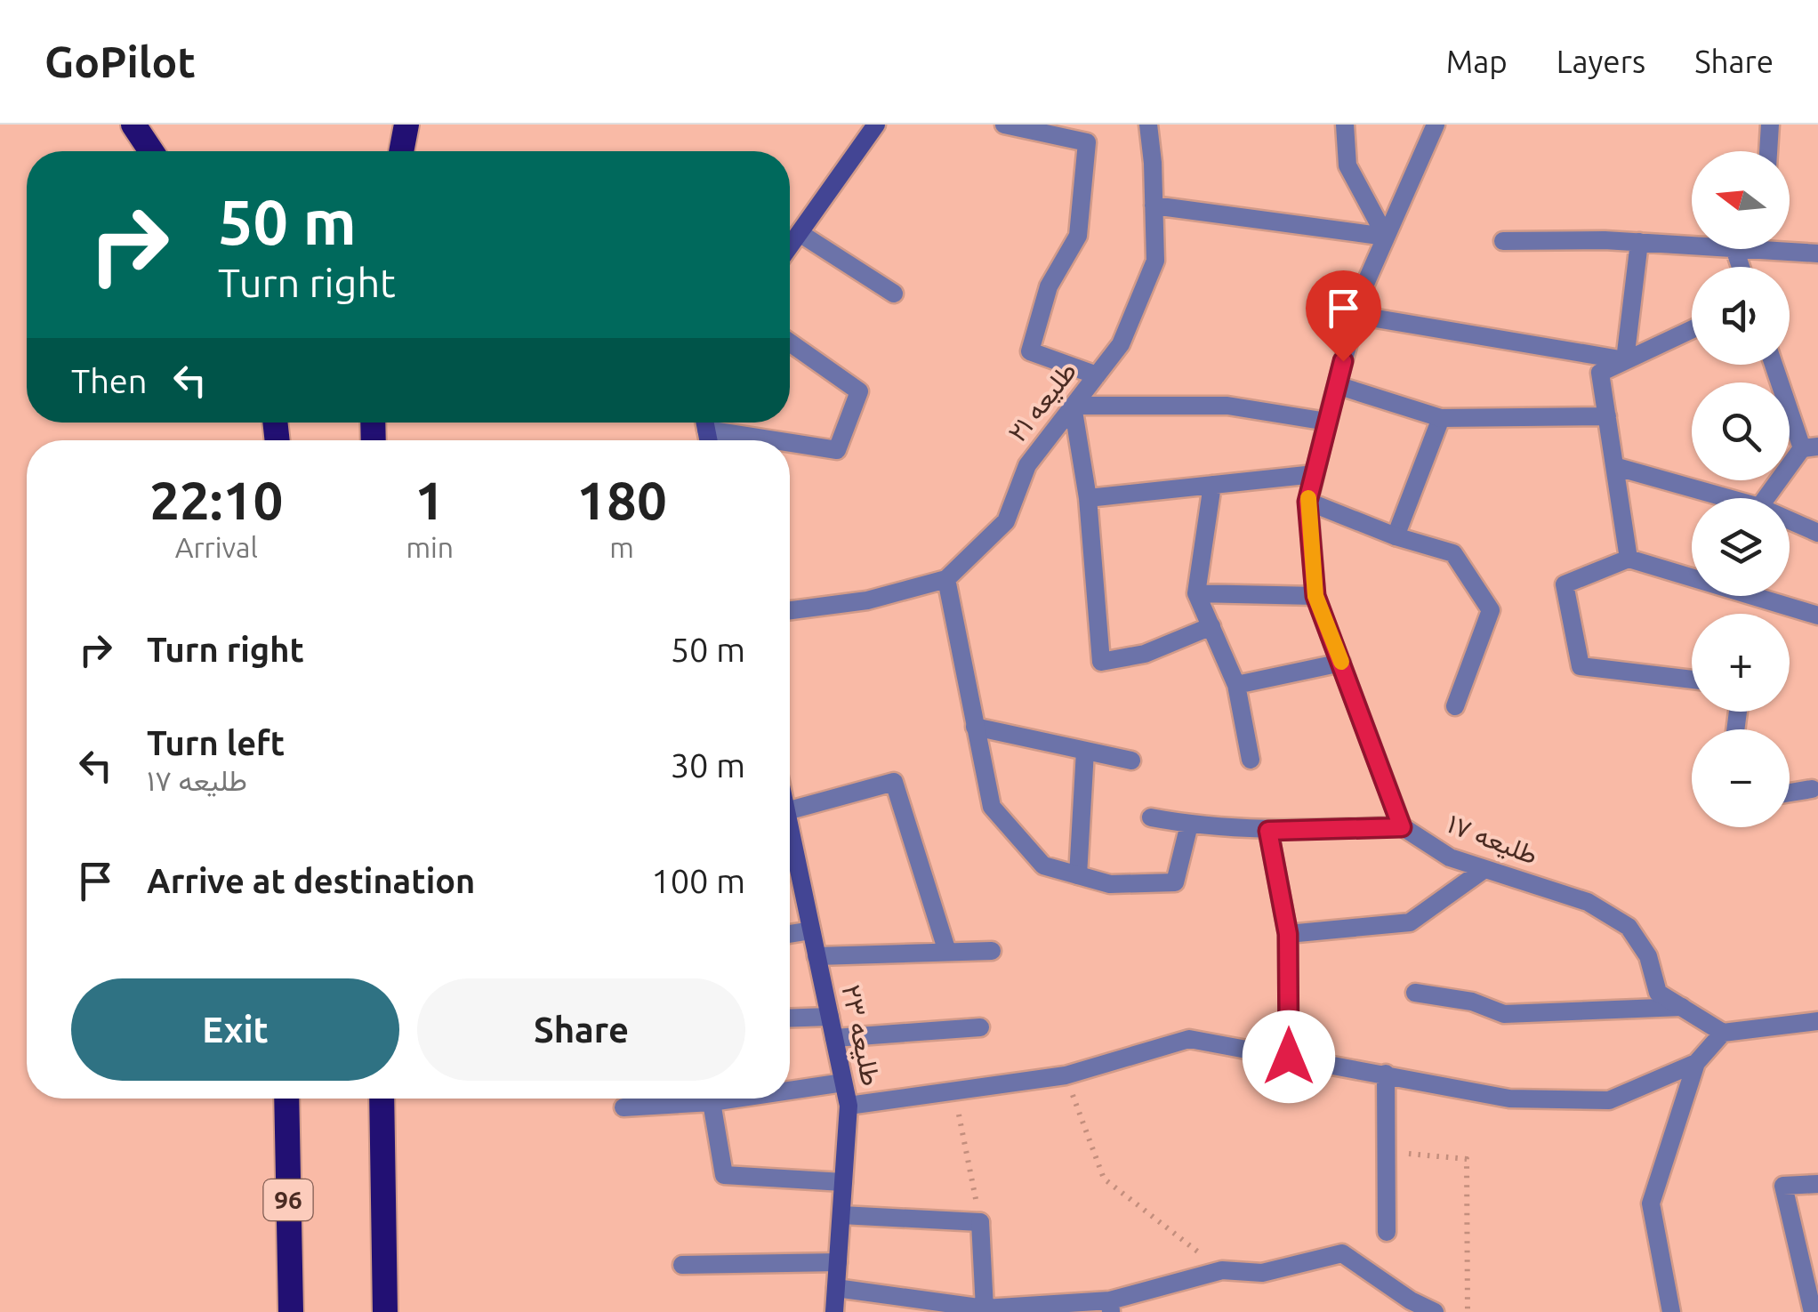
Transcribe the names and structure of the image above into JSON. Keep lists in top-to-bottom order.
{
  "streets": {
    "highway": ["96"],
    "main road": ["طلیعه ۲۳"],
    "street": ["طلیعه ۲۱", "طلیعه ۱۷"]
  },
  "north": "left",
  "page": {
    "header": "GoPilot",
    "nav": ["Map", "Layers", "Share"],
    "map_buttons": ["+", "−"],
    "turn": ["50 m", "Turn right"],
    "then": "Then",
    "eta": [
      "22:10",
      "Arrival",
      "1",
      "min",
      "180",
      "m"
    ],
    "list": [
      {
        "name": "Turn right",
        "value": "50 m"
      },
      {
        "name": "Turn left",
        "note": "طلیعه ۱۷",
        "value": "30 m"
      },
      {
        "name": "Arrive at destination",
        "value": "100 m"
      }
    ],
    "buttons": ["Exit", "Share"]
  }
}
